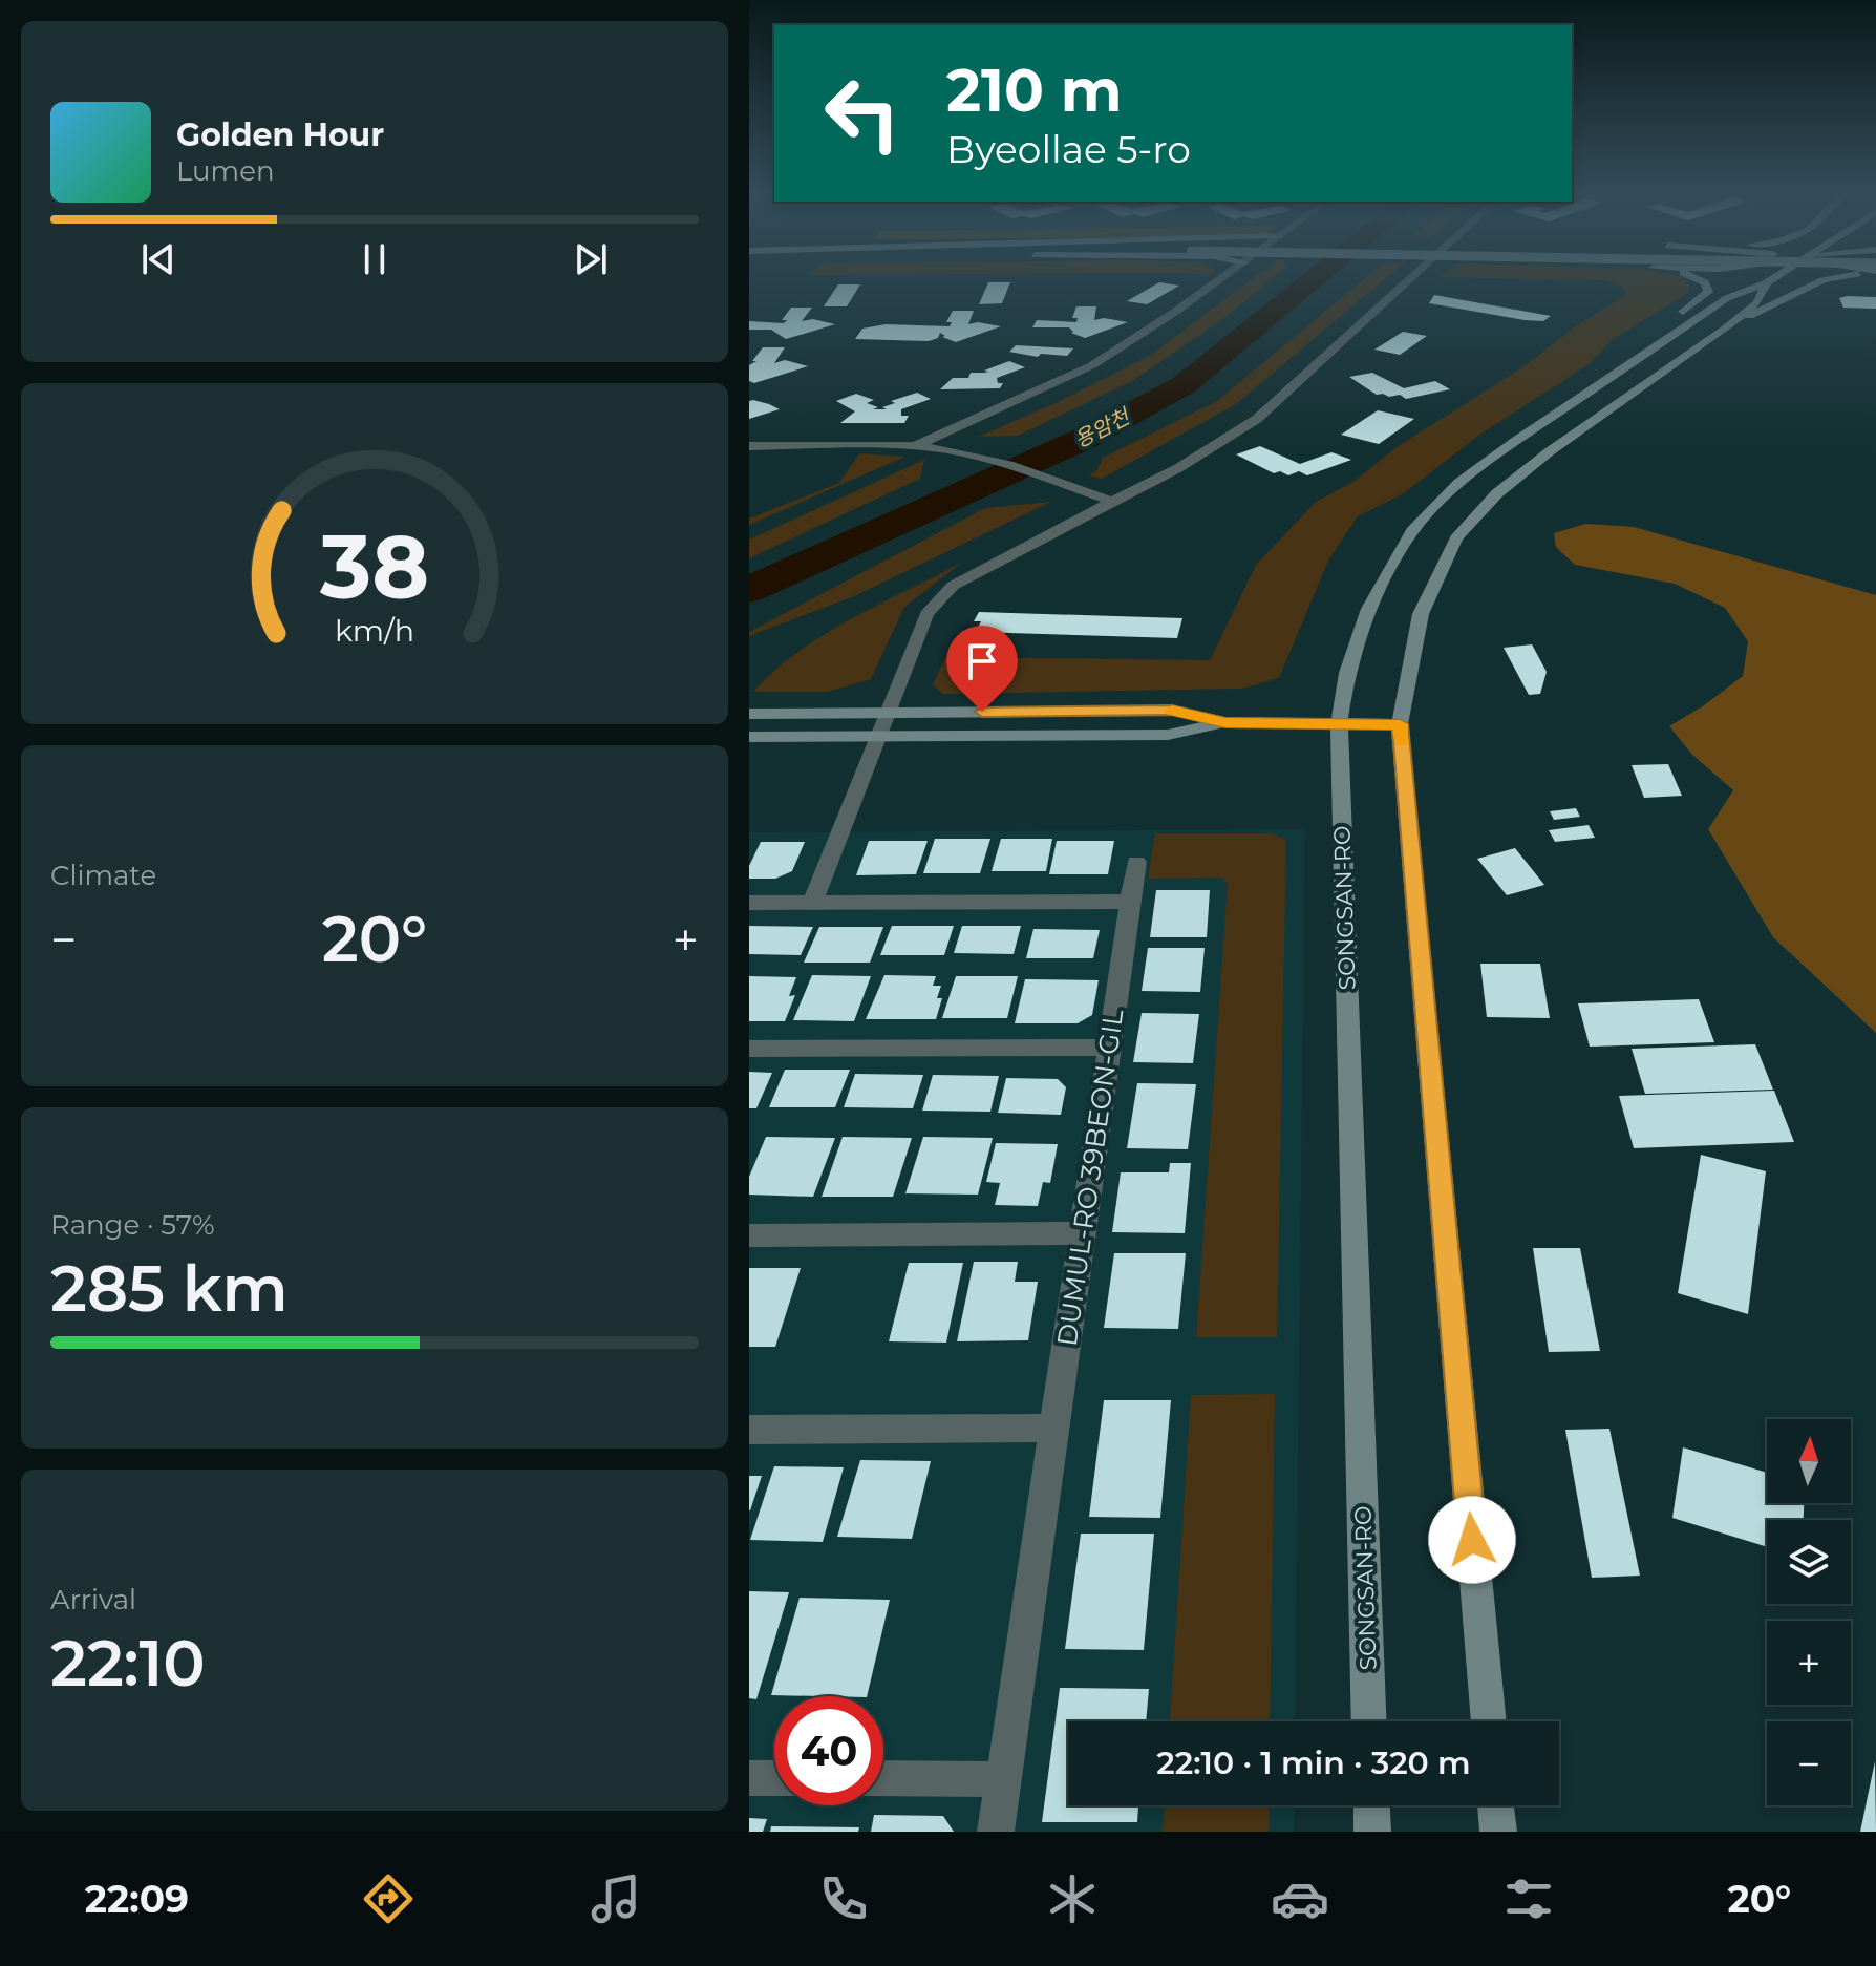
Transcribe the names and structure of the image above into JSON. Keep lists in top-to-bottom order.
{
  "streets": {
    "street": ["SONGSAN-RO", "DUMUL-RO 39BEON-GIL"]
  },
  "water": ["용암천"],
  "north": "top",
  "page": {
    "turn": ["210 m", "Byeollae 5-ro"],
    "song": ["Golden Hour", "Lumen"],
    "tile": [
      "Climate",
      ["Range · 57%", "285 km"],
      ["Arrival", "22:10"]
    ],
    "heat": ["−", "20°", "+"],
    "map_buttons": ["+", "−"],
    "limit": "40",
    "trip": "22:10 · 1 min · 320 m",
    "tabs": ["22:09", "20°"],
    "gauge": ["38", "km/h"]
  }
}
